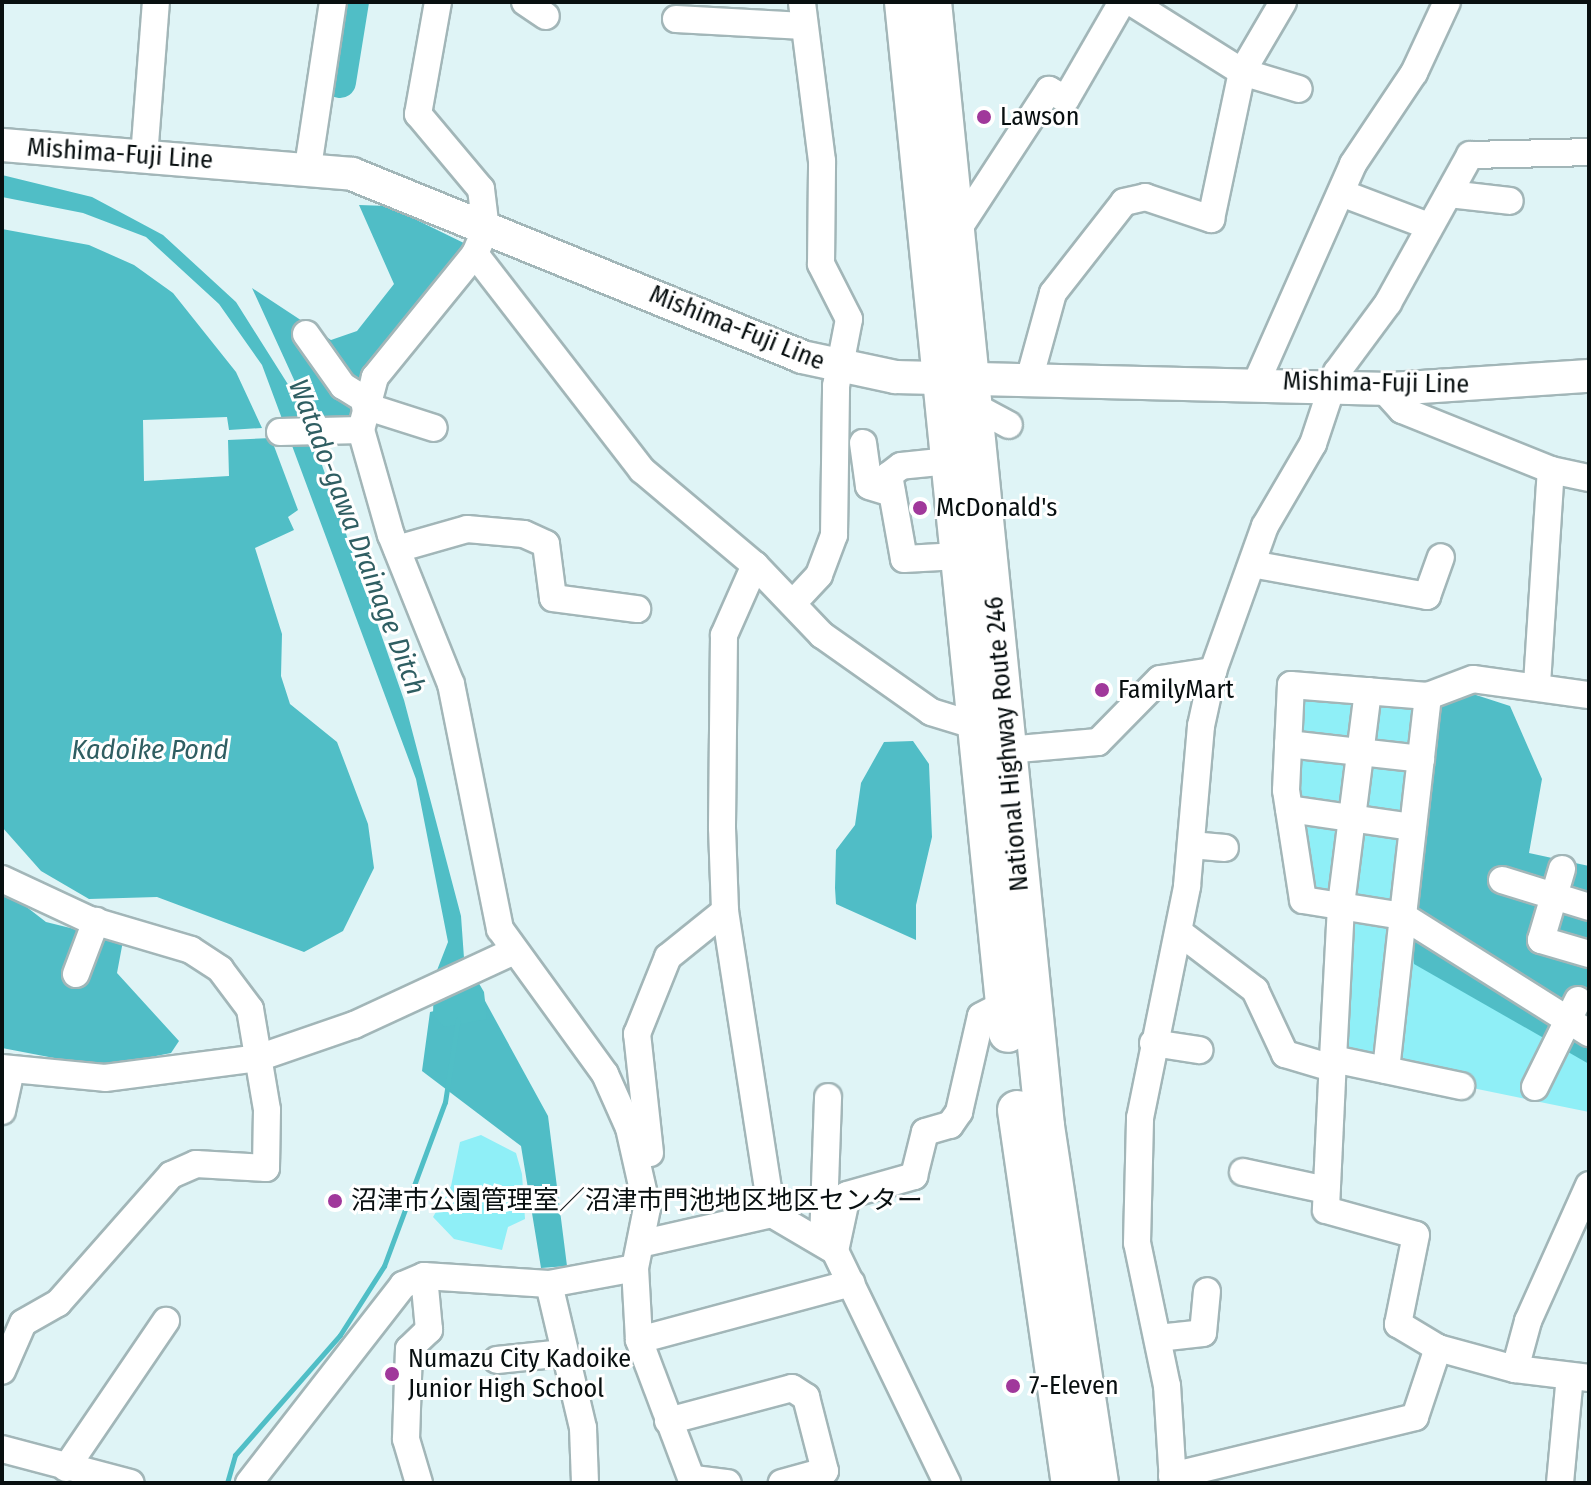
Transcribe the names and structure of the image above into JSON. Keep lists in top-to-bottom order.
{
  "streets": {
    "highway": ["National Highway Route 246"],
    "main road": ["Mishima-Fuji Line"]
  },
  "crossings": [
    ["Mishima-Fuji Line", "National Highway Route 246"]
  ],
  "water": ["Watado-gawa Drainage Ditch", "Kadoike Pond"],
  "places": [
    "Lawson",
    "McDonald's",
    "FamilyMart",
    "沼津市公園管理室／沼津市門池地区地区センター",
    "Numazu City Kadoike Junior High School",
    "7-Eleven"
  ]
}
